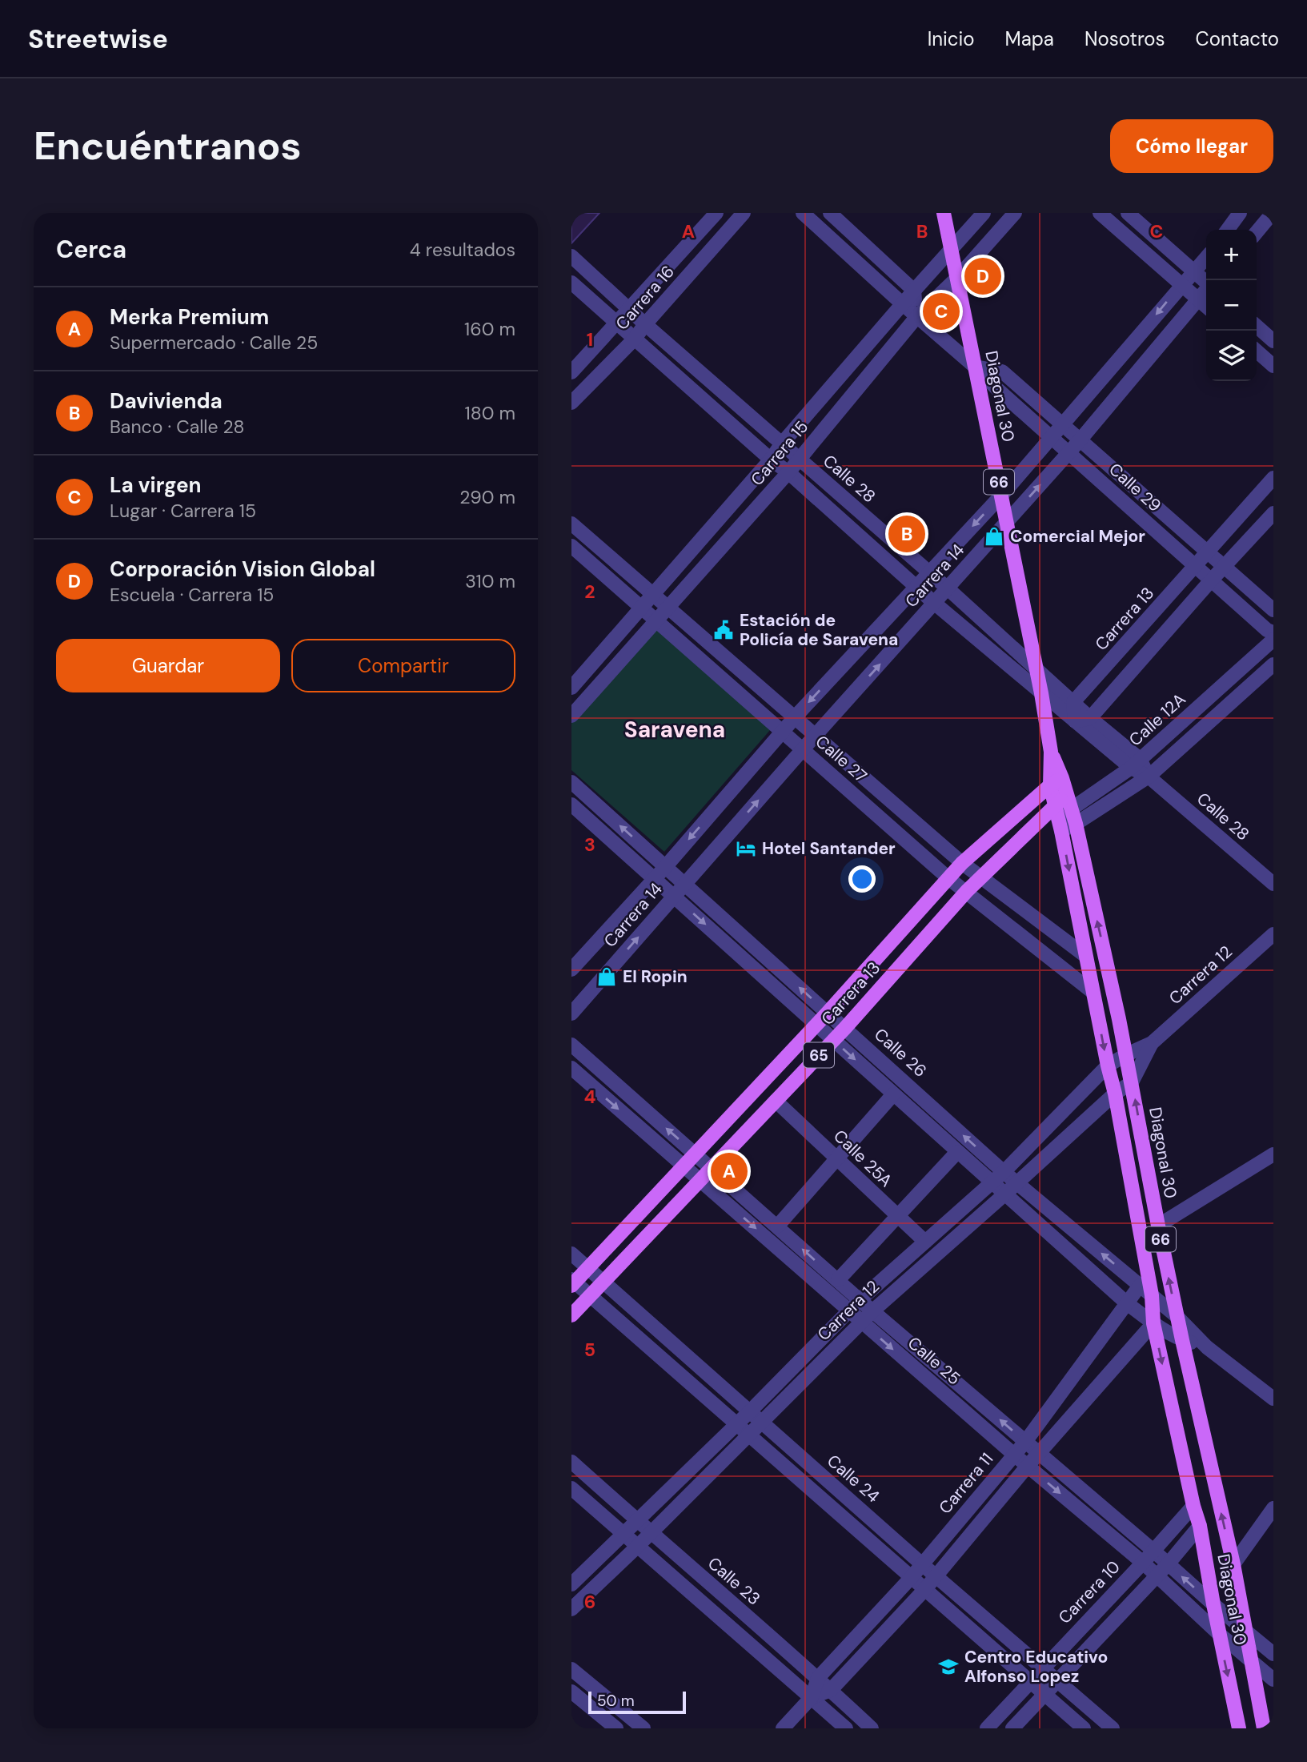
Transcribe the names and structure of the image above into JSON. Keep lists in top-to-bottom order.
{
  "streets": {
    "main road": [
      "Diagonal 30",
      "66",
      "Carrera 13",
      "65"
    ],
    "street": [
      "Carrera 16",
      "Carrera 15",
      "Calle 28",
      "Calle 29",
      "Carrera 14",
      "Calle 12A",
      "Calle 27",
      "Carrera 12",
      "Calle 26",
      "Calle 25A",
      "Calle 25",
      "Calle 24",
      "Carrera 11",
      "Calle 23",
      "Carrera 10"
    ]
  },
  "crossings": [
    ["Carrera 16", "Calle 28"],
    ["Diagonal 30", "Carrera 15"],
    ["Diagonal 30", "Calle 28"],
    ["Diagonal 30", "Calle 29"],
    ["Diagonal 30", "Carrera 14"],
    ["Diagonal 30", "Carrera 13"],
    ["Diagonal 30", "Calle 12A"],
    ["Diagonal 30", "Calle 27"],
    ["Diagonal 30", "Carrera 12"],
    ["Diagonal 30", "Calle 26"],
    ["Diagonal 30", "Calle 25"],
    ["Diagonal 30", "Carrera 11"],
    ["Diagonal 30", "Carrera 10"],
    ["Carrera 15", "Calle 28"],
    ["Carrera 15", "Calle 29"],
    ["Carrera 15", "Calle 27"],
    ["Calle 28", "Carrera 14"],
    ["Calle 28", "Carrera 13"],
    ["Calle 28", "Calle 12A"],
    ["Calle 29", "Carrera 14"],
    ["Calle 29", "Carrera 13"],
    ["Carrera 14", "Calle 27"],
    ["Carrera 14", "Calle 26"],
    ["Carrera 13", "Calle 12A"],
    ["Carrera 13", "Calle 27"],
    ["Carrera 13", "Calle 26"],
    ["Carrera 13", "Calle 25A"],
    ["Carrera 13", "Calle 25"],
    ["Carrera 13", "Calle 24"],
    ["Carrera 12", "Calle 26"],
    ["Carrera 12", "Calle 25A"],
    ["Carrera 12", "Calle 25"],
    ["Carrera 12", "Calle 24"],
    ["Carrera 12", "Calle 23"],
    ["Calle 26", "Carrera 11"],
    ["Calle 25", "Carrera 11"],
    ["Calle 25", "Carrera 10"],
    ["Calle 24", "Carrera 11"],
    ["Calle 24", "Carrera 10"],
    ["Carrera 11", "Calle 23"]
  ],
  "districts": ["Saravena"],
  "places": {
    "shop": ["Comercial Mejor", "El Ropin"],
    "public building": ["Estación de Policía de Saravena"],
    "hotel": ["Hotel Santander"],
    "school or university": ["Centro Educativo Alfonso Lopez"]
  },
  "scale_bar": "50 m",
  "page": {
    "header": "Streetwise",
    "nav": [
      "Inicio",
      "Mapa",
      "Nosotros",
      "Contacto"
    ],
    "buttons": [
      "Cómo llegar",
      ["Guardar", "Compartir"]
    ],
    "title": "Encuéntranos",
    "heading": ["Cerca", "4 resultados"],
    "map_buttons": ["+", "−"],
    "pins": [
      "D",
      "C",
      "B",
      "A"
    ],
    "list": [
      {
        "mark": "A",
        "name": "Merka Premium",
        "note": "Supermercado · Calle 25",
        "value": "160 m"
      },
      {
        "mark": "B",
        "name": "Davivienda",
        "note": "Banco · Calle 28",
        "value": "180 m"
      },
      {
        "mark": "C",
        "name": "La virgen",
        "note": "Lugar · Carrera 15",
        "value": "290 m"
      },
      {
        "mark": "D",
        "name": "Corporación Vision Global",
        "note": "Escuela · Carrera 15",
        "value": "310 m"
      }
    ],
    "scale": "50 m"
  },
  "grid": {
    "columns": ["A", "B", "C"],
    "rows": [
      "1",
      "2",
      "3",
      "4",
      "5",
      "6"
    ]
  }
}
